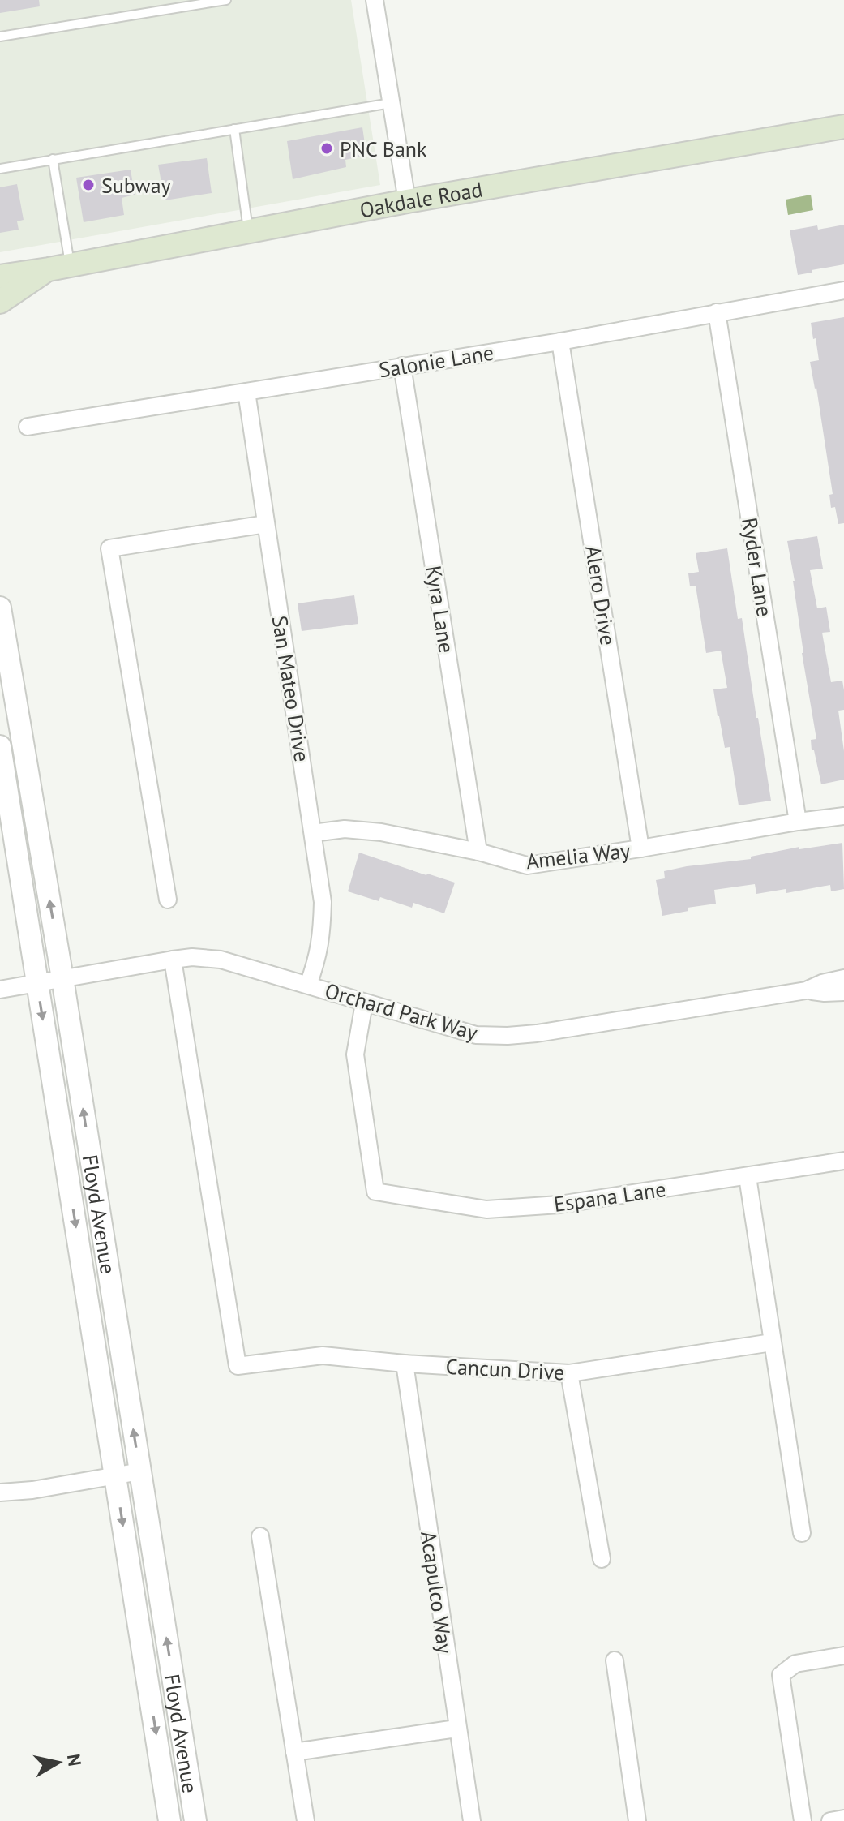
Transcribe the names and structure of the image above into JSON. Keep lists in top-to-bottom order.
{
  "streets": {
    "main road": ["Oakdale Road"],
    "street": [
      "Salonie Lane",
      "Ryder Lane",
      "Alero Drive",
      "Kyra Lane",
      "San Mateo Drive",
      "Amelia Way",
      "Orchard Park Way",
      "Espana Lane",
      "Floyd Avenue",
      "Cancun Drive",
      "Acapulco Way"
    ]
  },
  "crossings": [
    ["Salonie Lane", "Ryder Lane"],
    ["Salonie Lane", "Alero Drive"],
    ["Salonie Lane", "Kyra Lane"],
    ["Salonie Lane", "San Mateo Drive"],
    ["Ryder Lane", "Amelia Way"],
    ["Alero Drive", "Amelia Way"],
    ["Kyra Lane", "Amelia Way"],
    ["San Mateo Drive", "Amelia Way"],
    ["San Mateo Drive", "Orchard Park Way"],
    ["Orchard Park Way", "Espana Lane"],
    ["Orchard Park Way", "Floyd Avenue"],
    ["Orchard Park Way", "Cancun Drive"],
    ["Cancun Drive", "Acapulco Way"]
  ],
  "places": ["PNC Bank", "Subway"],
  "north": "right"
}
